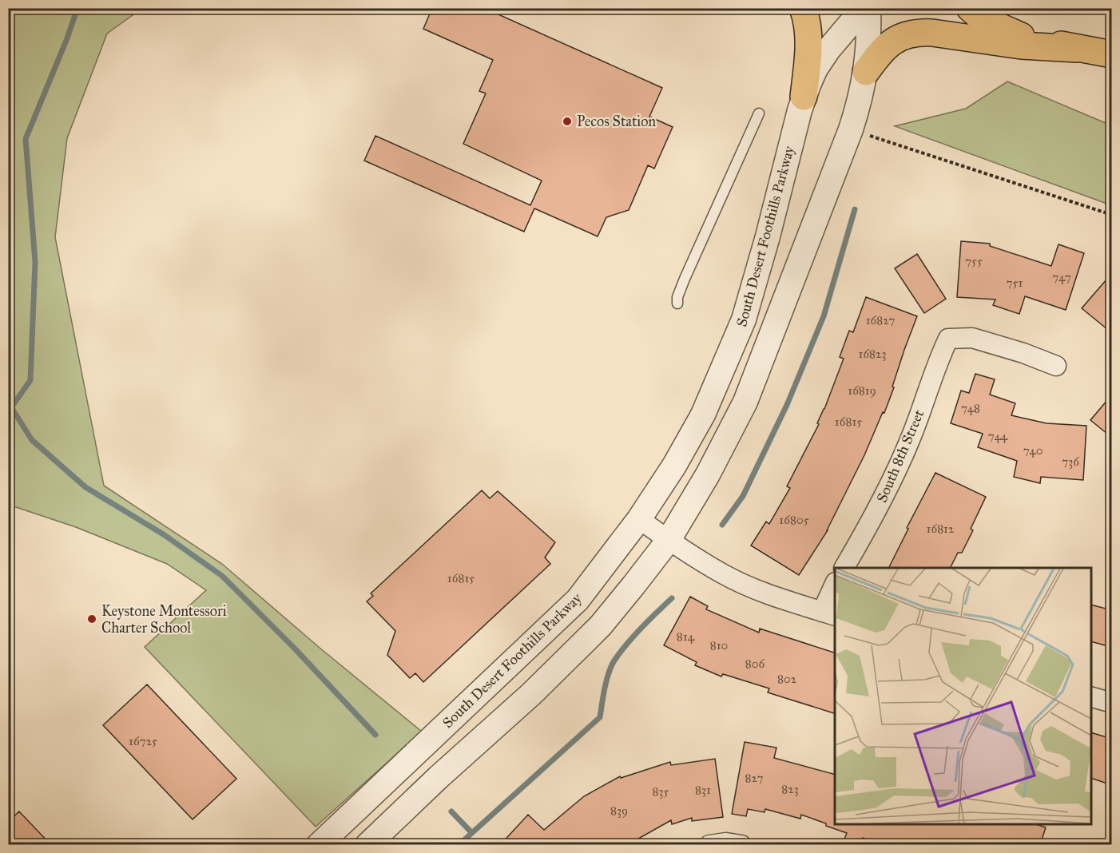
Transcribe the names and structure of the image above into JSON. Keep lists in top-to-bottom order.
{
  "streets": {
    "street": ["South Desert Foothills Parkway", "South 8th Street"]
  },
  "places": ["Pecos Station", "Keystone Montessori Charter School"],
  "house_numbers": [
    "755",
    "747",
    "751",
    "16827",
    "16823",
    "16819",
    "748",
    "16815",
    "744",
    "740",
    "736",
    "16805",
    "16812",
    "16815",
    "814",
    "810",
    "806",
    "802",
    "16725",
    "827",
    "823",
    "831",
    "835",
    "839"
  ]
}
